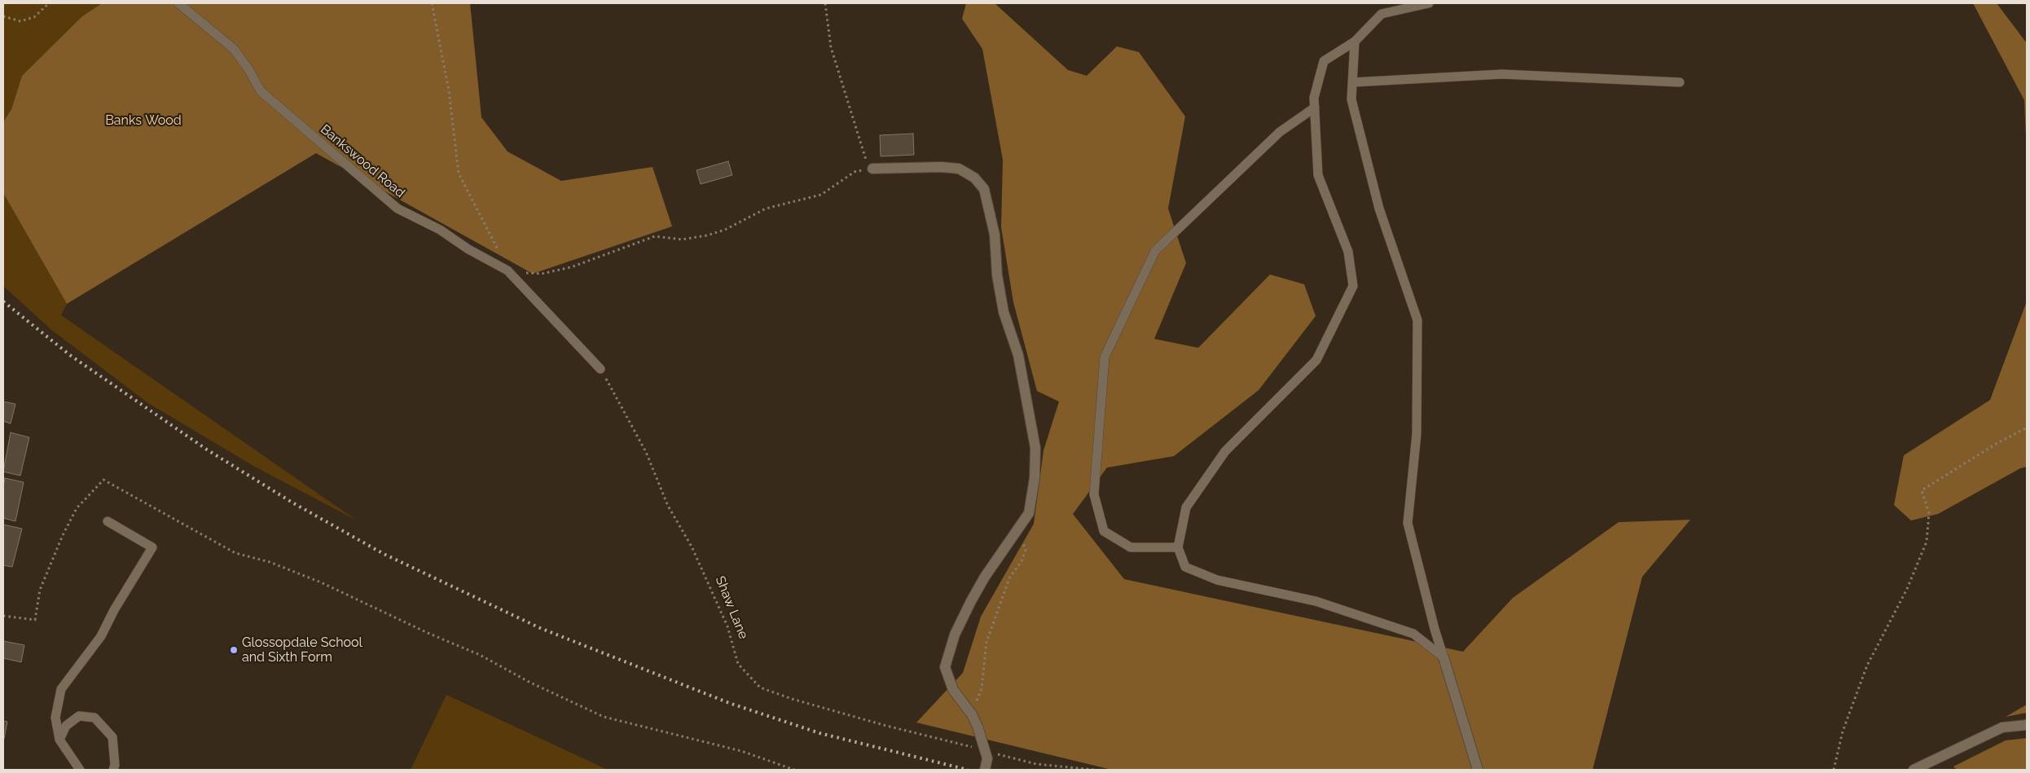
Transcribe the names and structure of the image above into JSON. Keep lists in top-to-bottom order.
{
  "streets": {
    "lane": ["Bankswood Road"],
    "path": ["Shaw Lane"]
  },
  "crossings": [
    ["Bankswood Road", "Shaw Lane"]
  ],
  "parks": ["Banks Wood"],
  "places": ["Glossopdale School and Sixth Form"]
}
